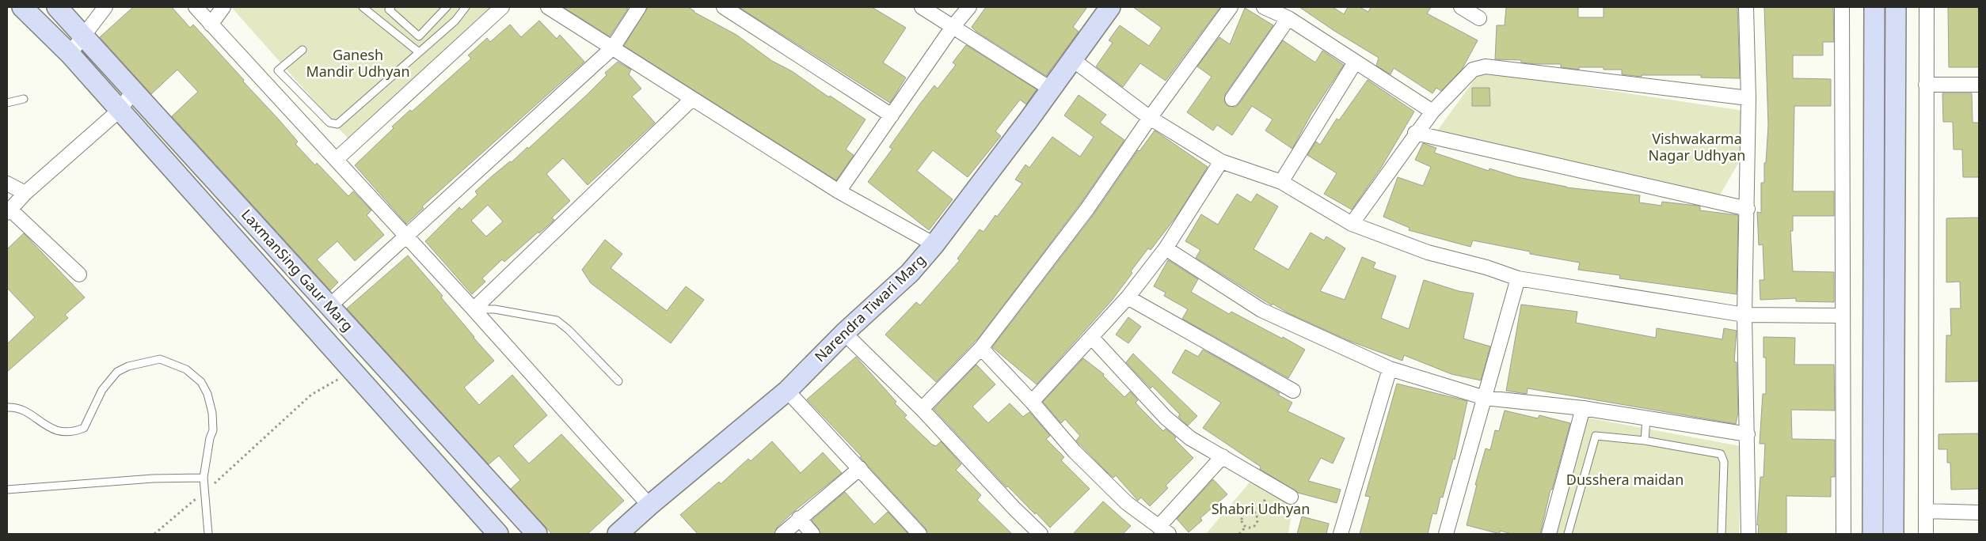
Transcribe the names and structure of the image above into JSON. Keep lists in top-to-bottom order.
{
  "streets": {
    "street": ["LaxmanSing Gaur Marg", "Narendra Tiwari Marg"]
  },
  "parks": [
    "Ganesh Mandir Udhyan",
    "Vishwakarma Nagar Udhyan",
    "Dusshera maidan",
    "Shabri Udhyan"
  ]
}
